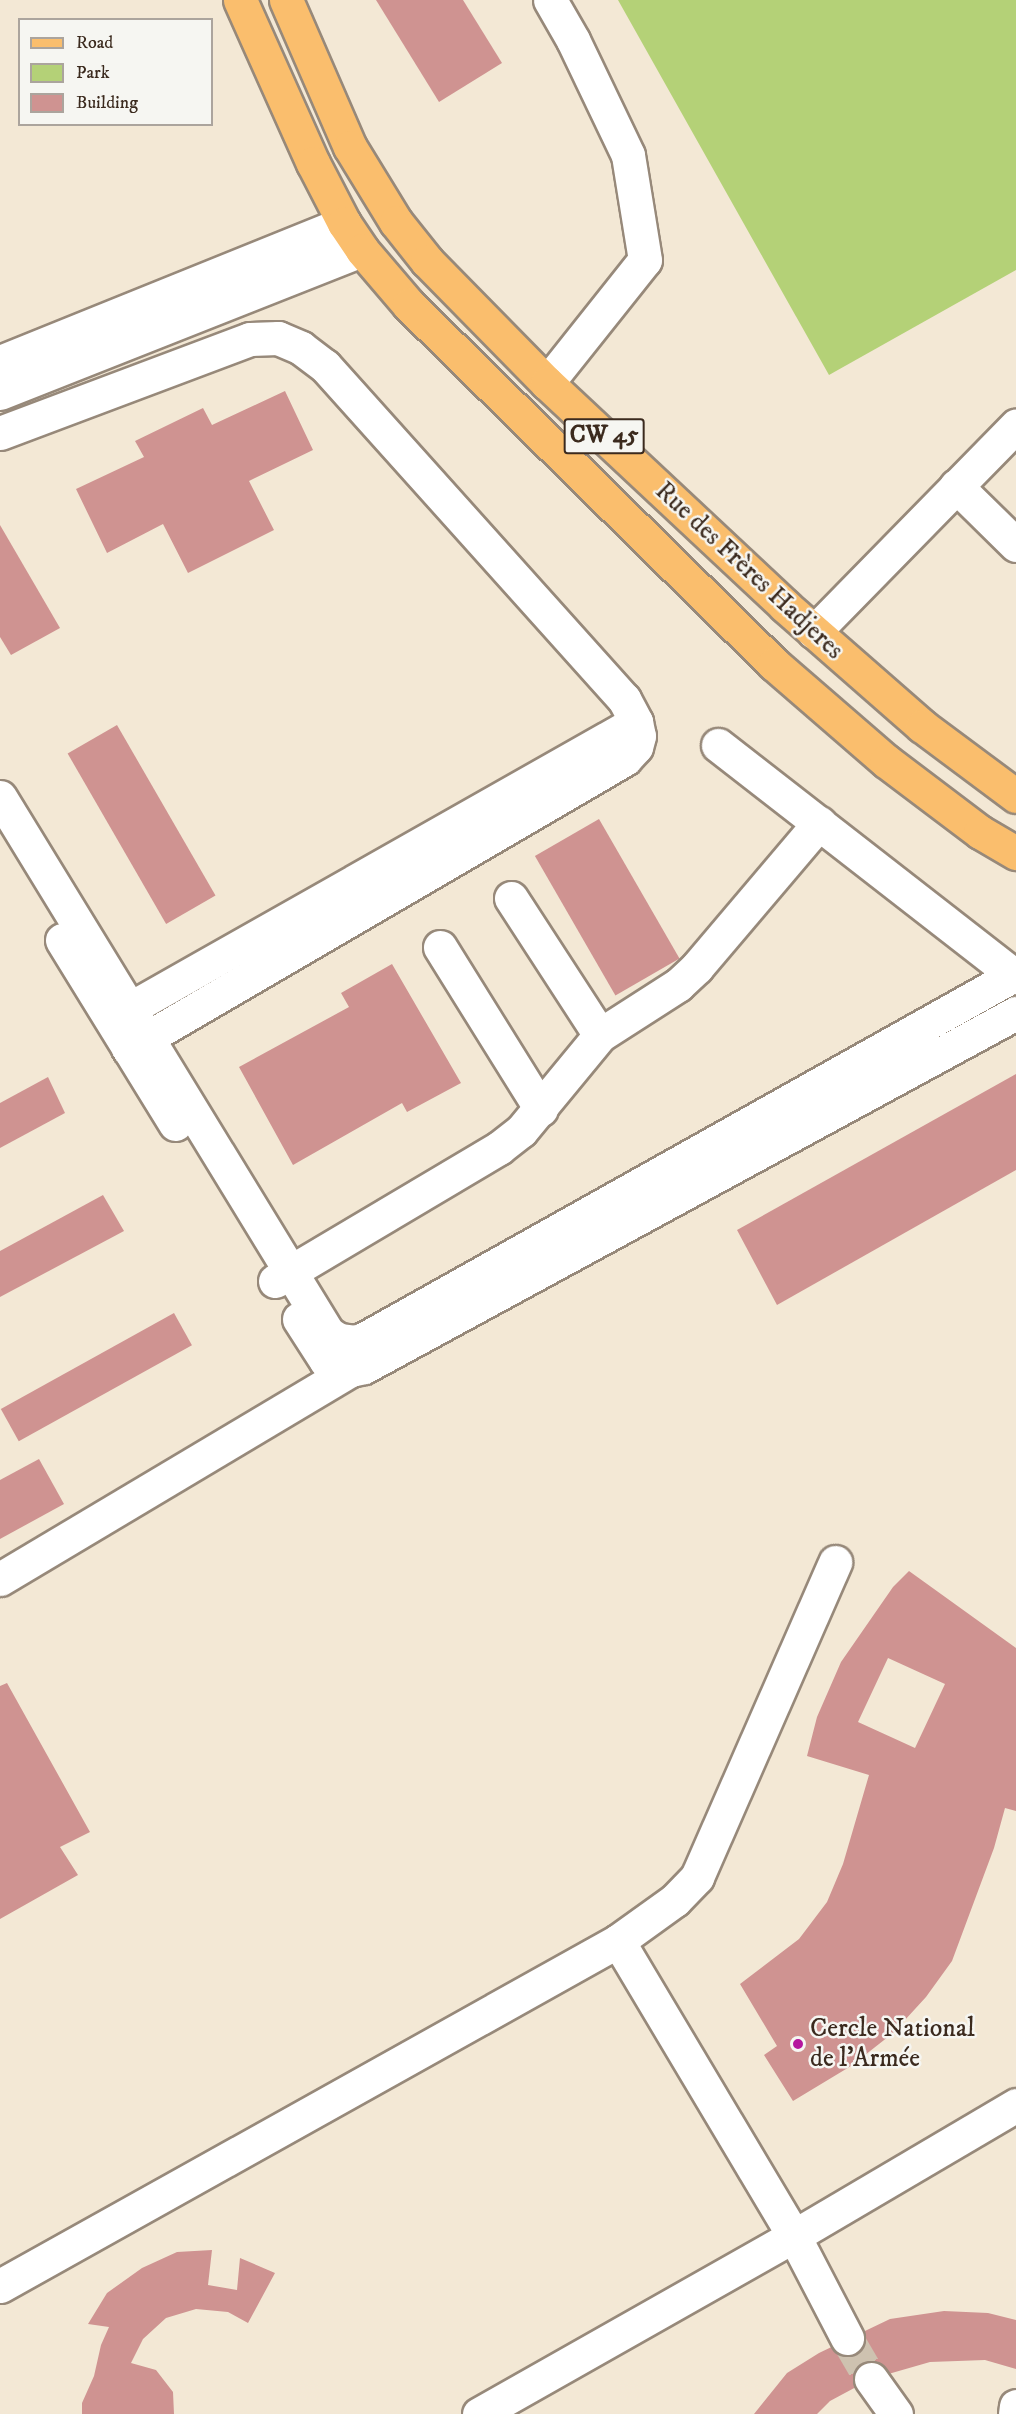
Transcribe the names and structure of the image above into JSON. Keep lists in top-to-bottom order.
{
  "streets": {
    "main road": ["CW 45", "Rue des Frères Hadjeres"]
  },
  "places": ["Cercle National de l'Armée"],
  "legend": ["Road", "Park", "Building"]
}
